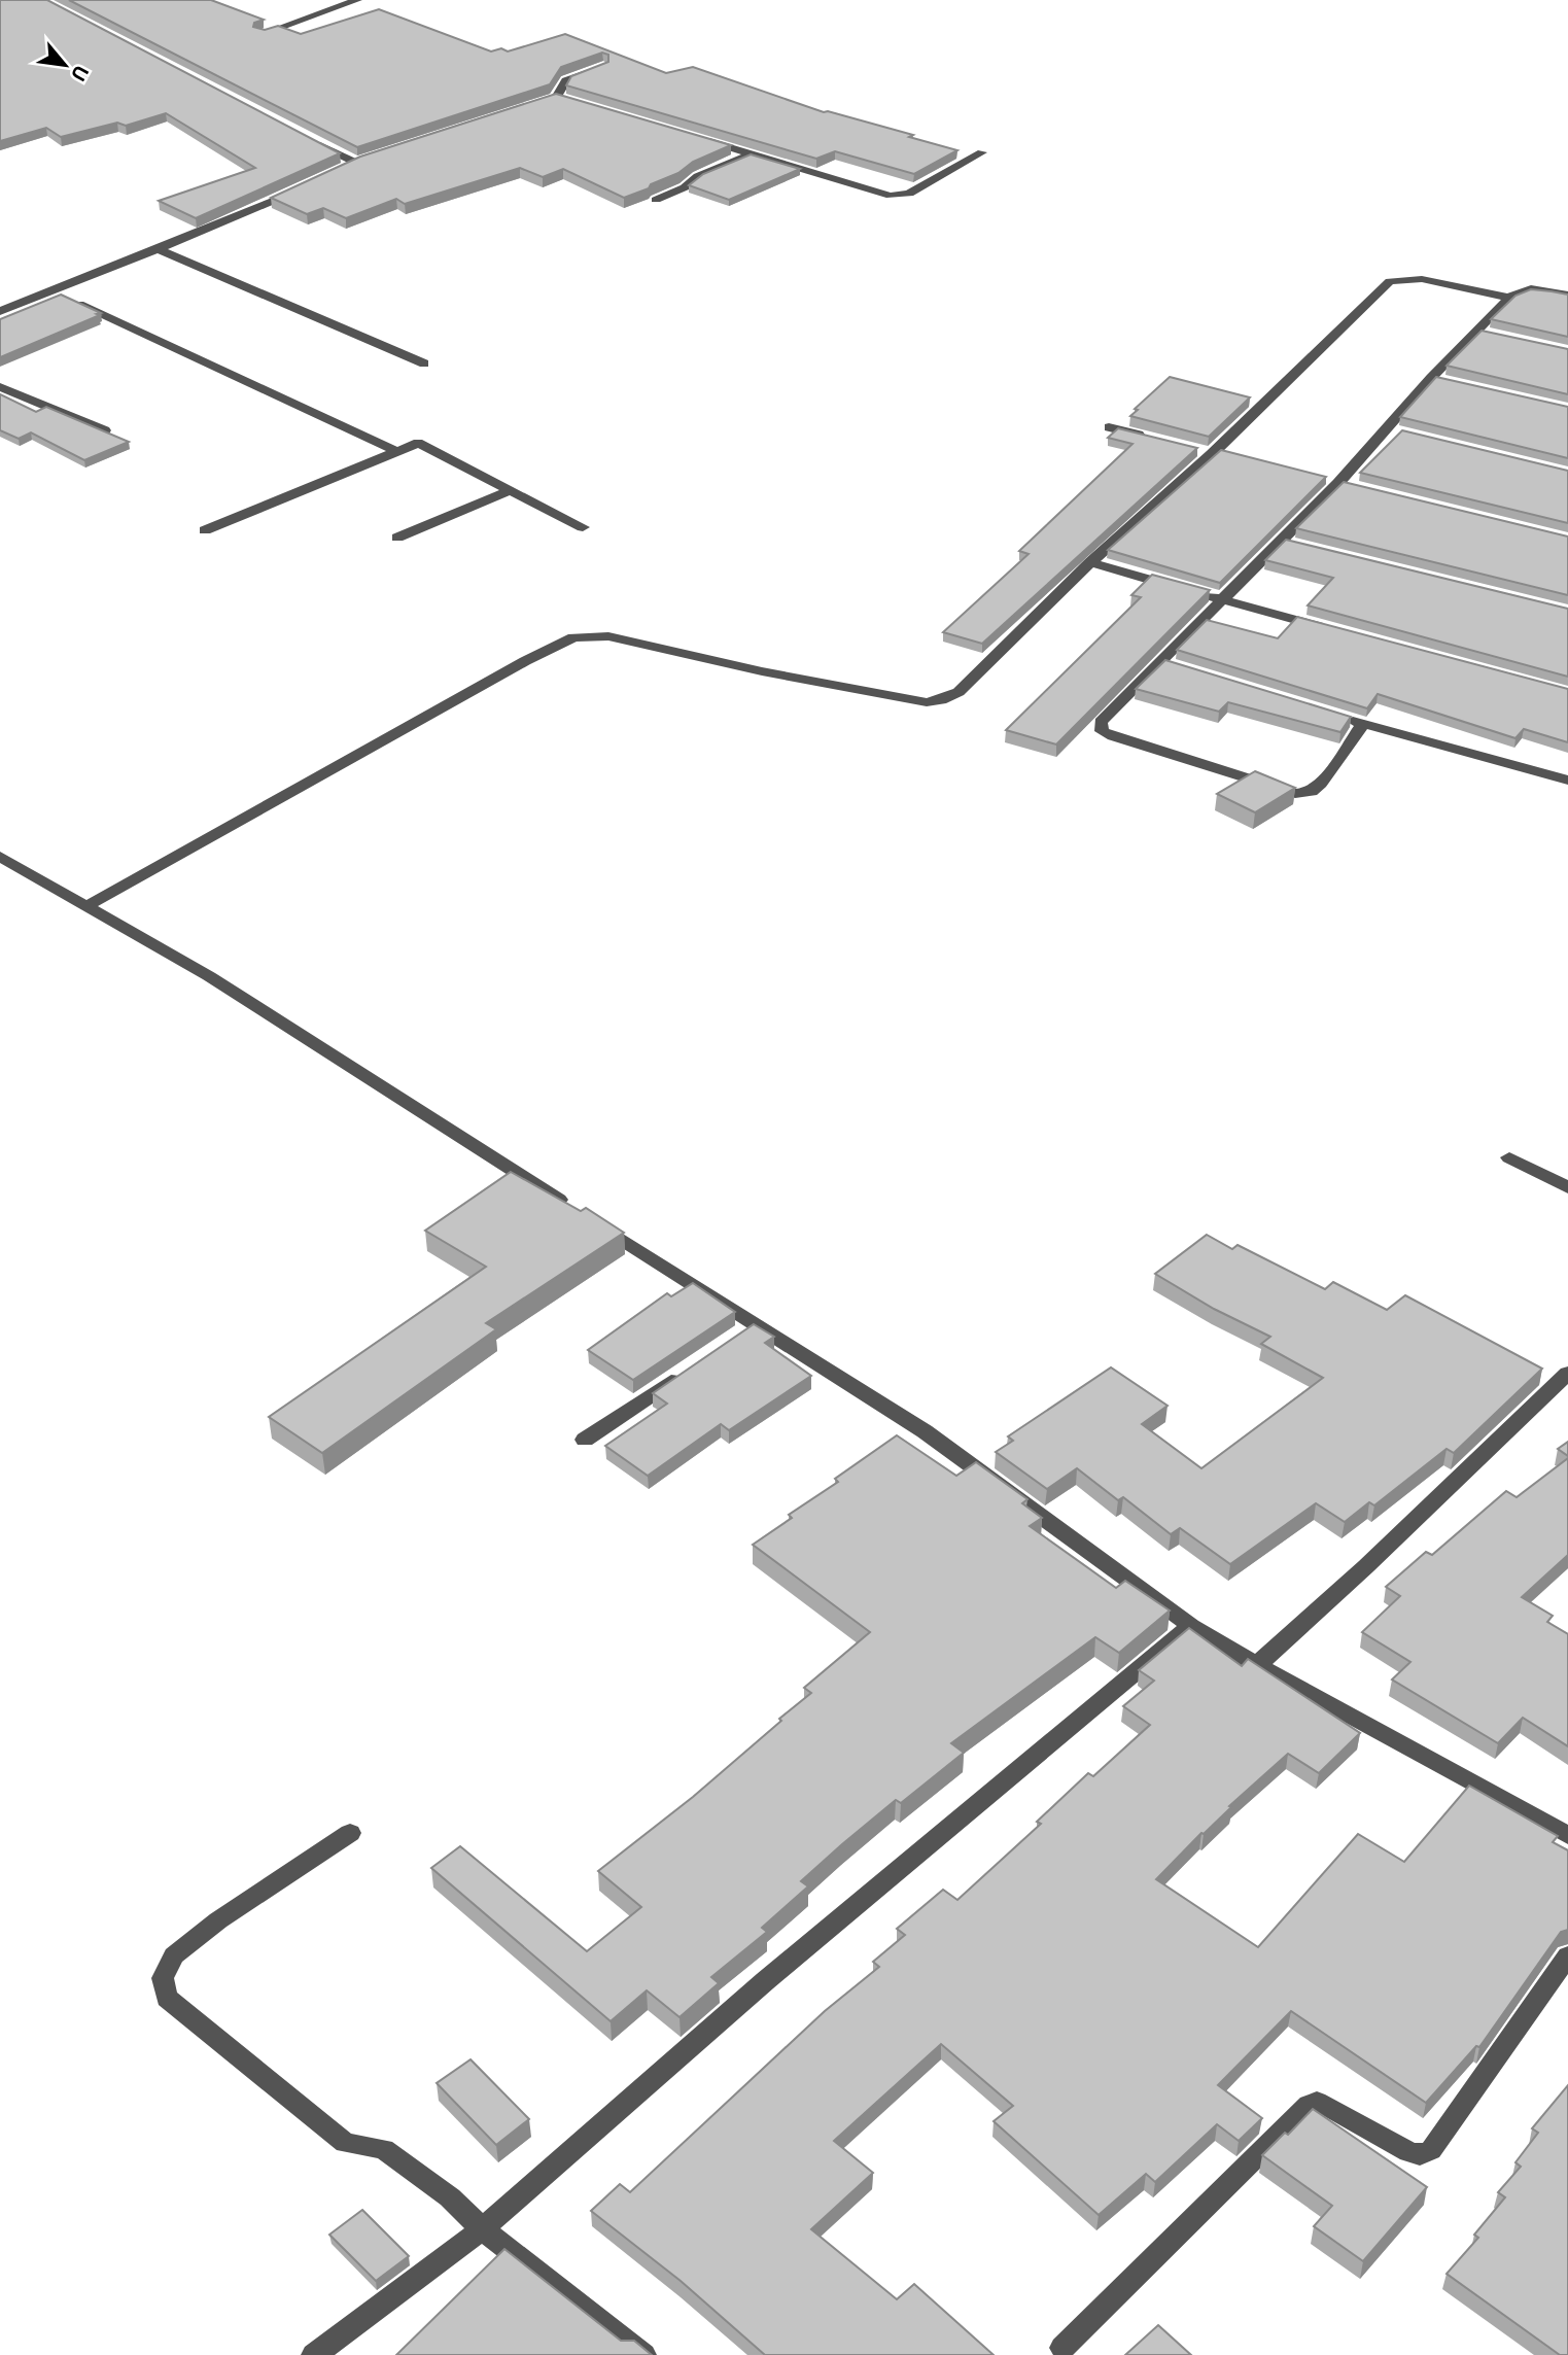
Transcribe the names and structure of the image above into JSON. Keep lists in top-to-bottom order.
{
  "north": "bottom right"
}
